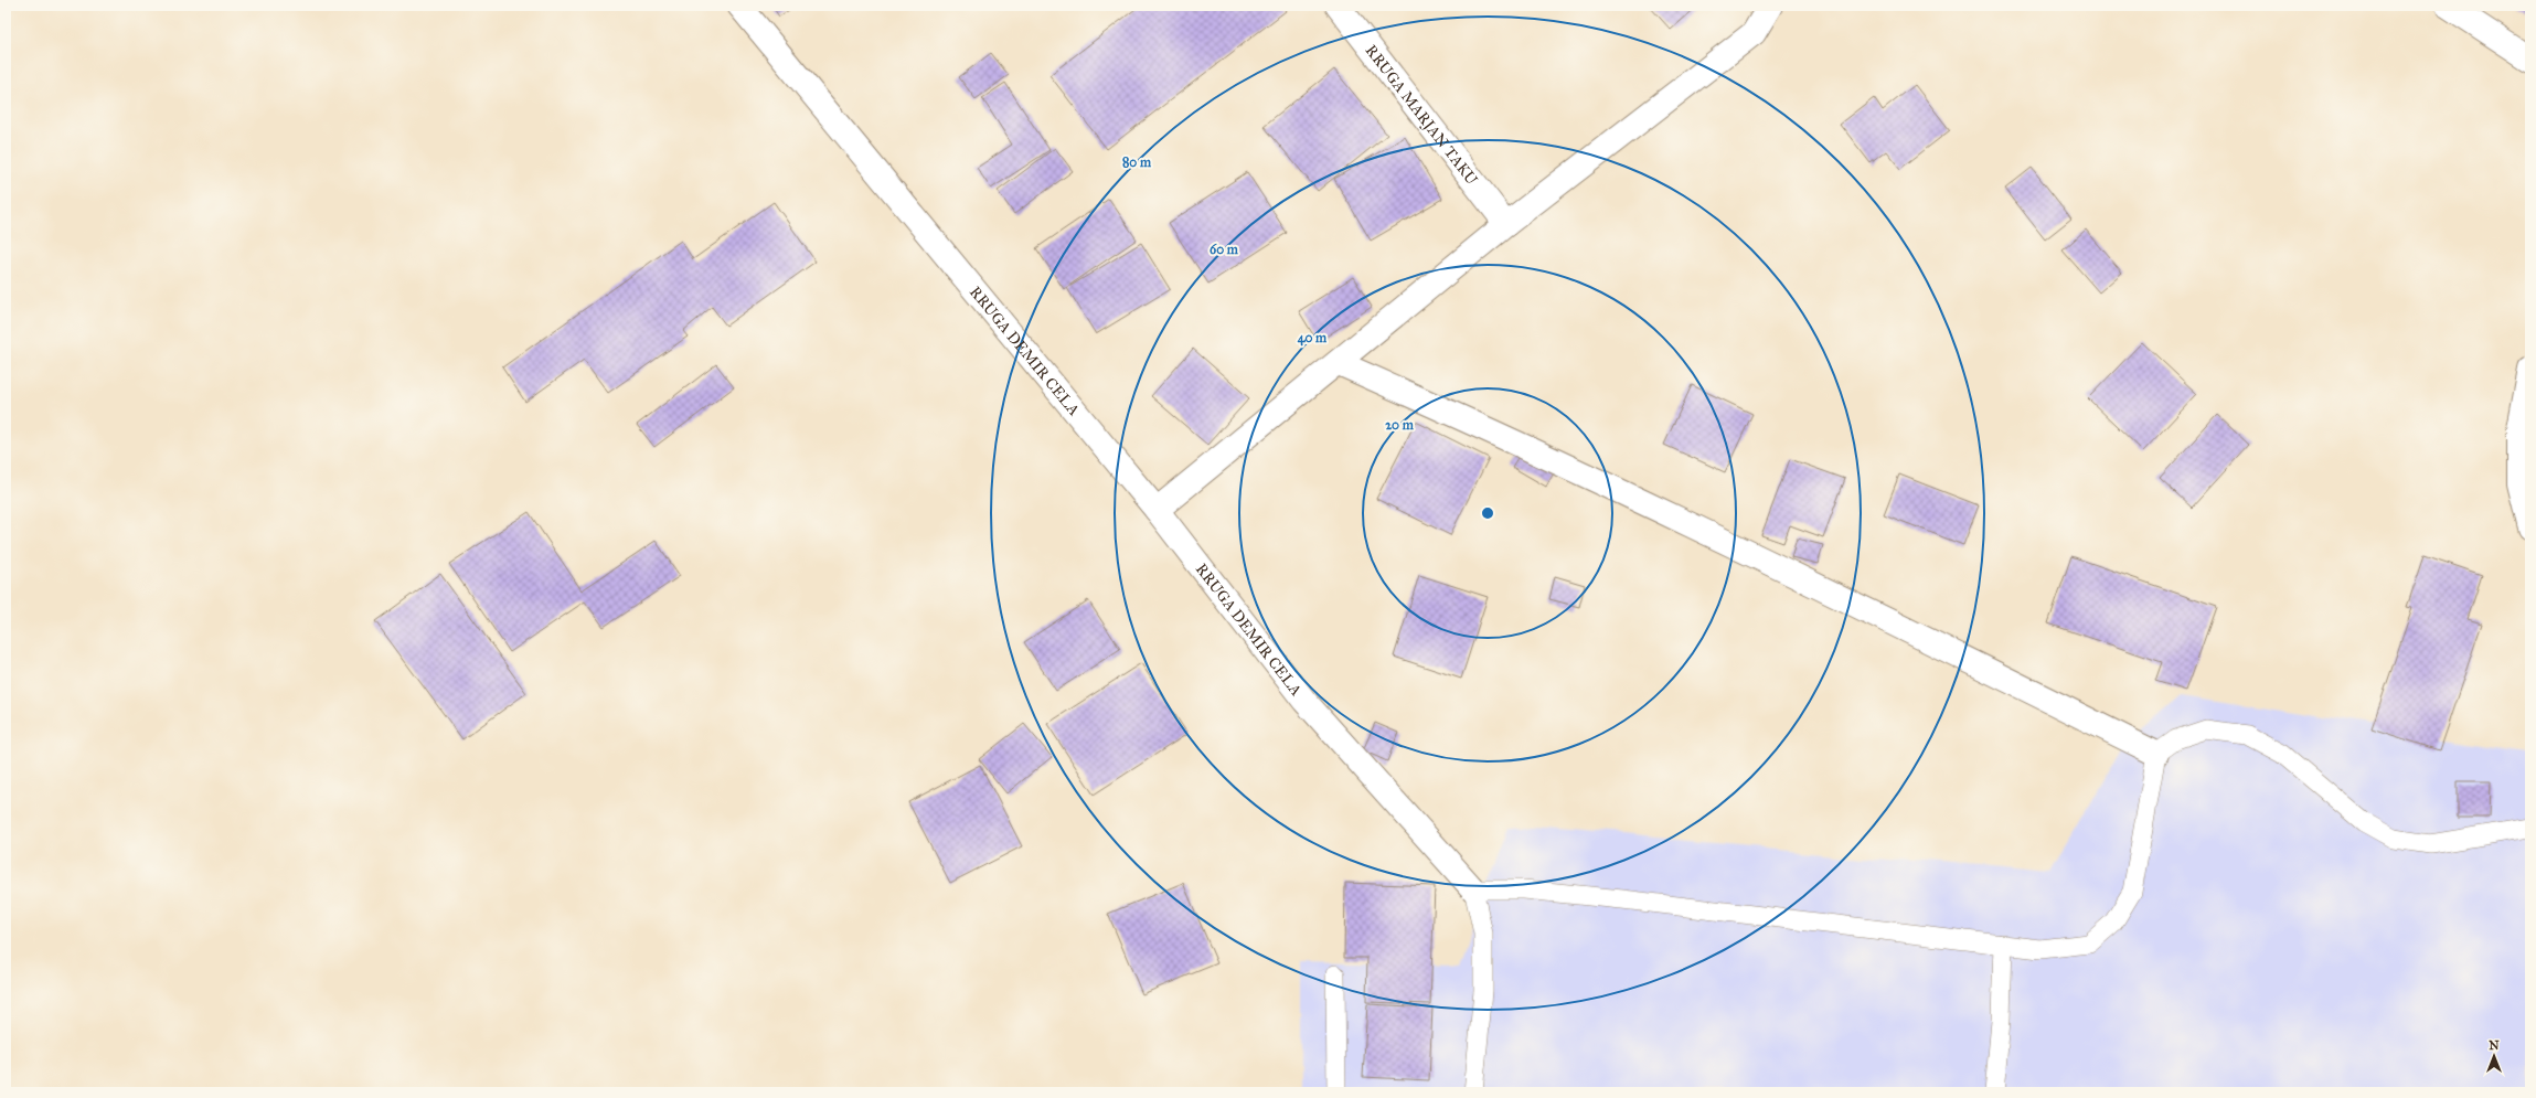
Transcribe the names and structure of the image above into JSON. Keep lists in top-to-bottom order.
{
  "streets": {
    "street": ["RRUGA MARJAN TAKU", "RRUGA DEMIR CELA"]
  },
  "north": "top",
  "rings": [
    "80 m",
    "60 m",
    "40 m",
    "20 m"
  ]
}
